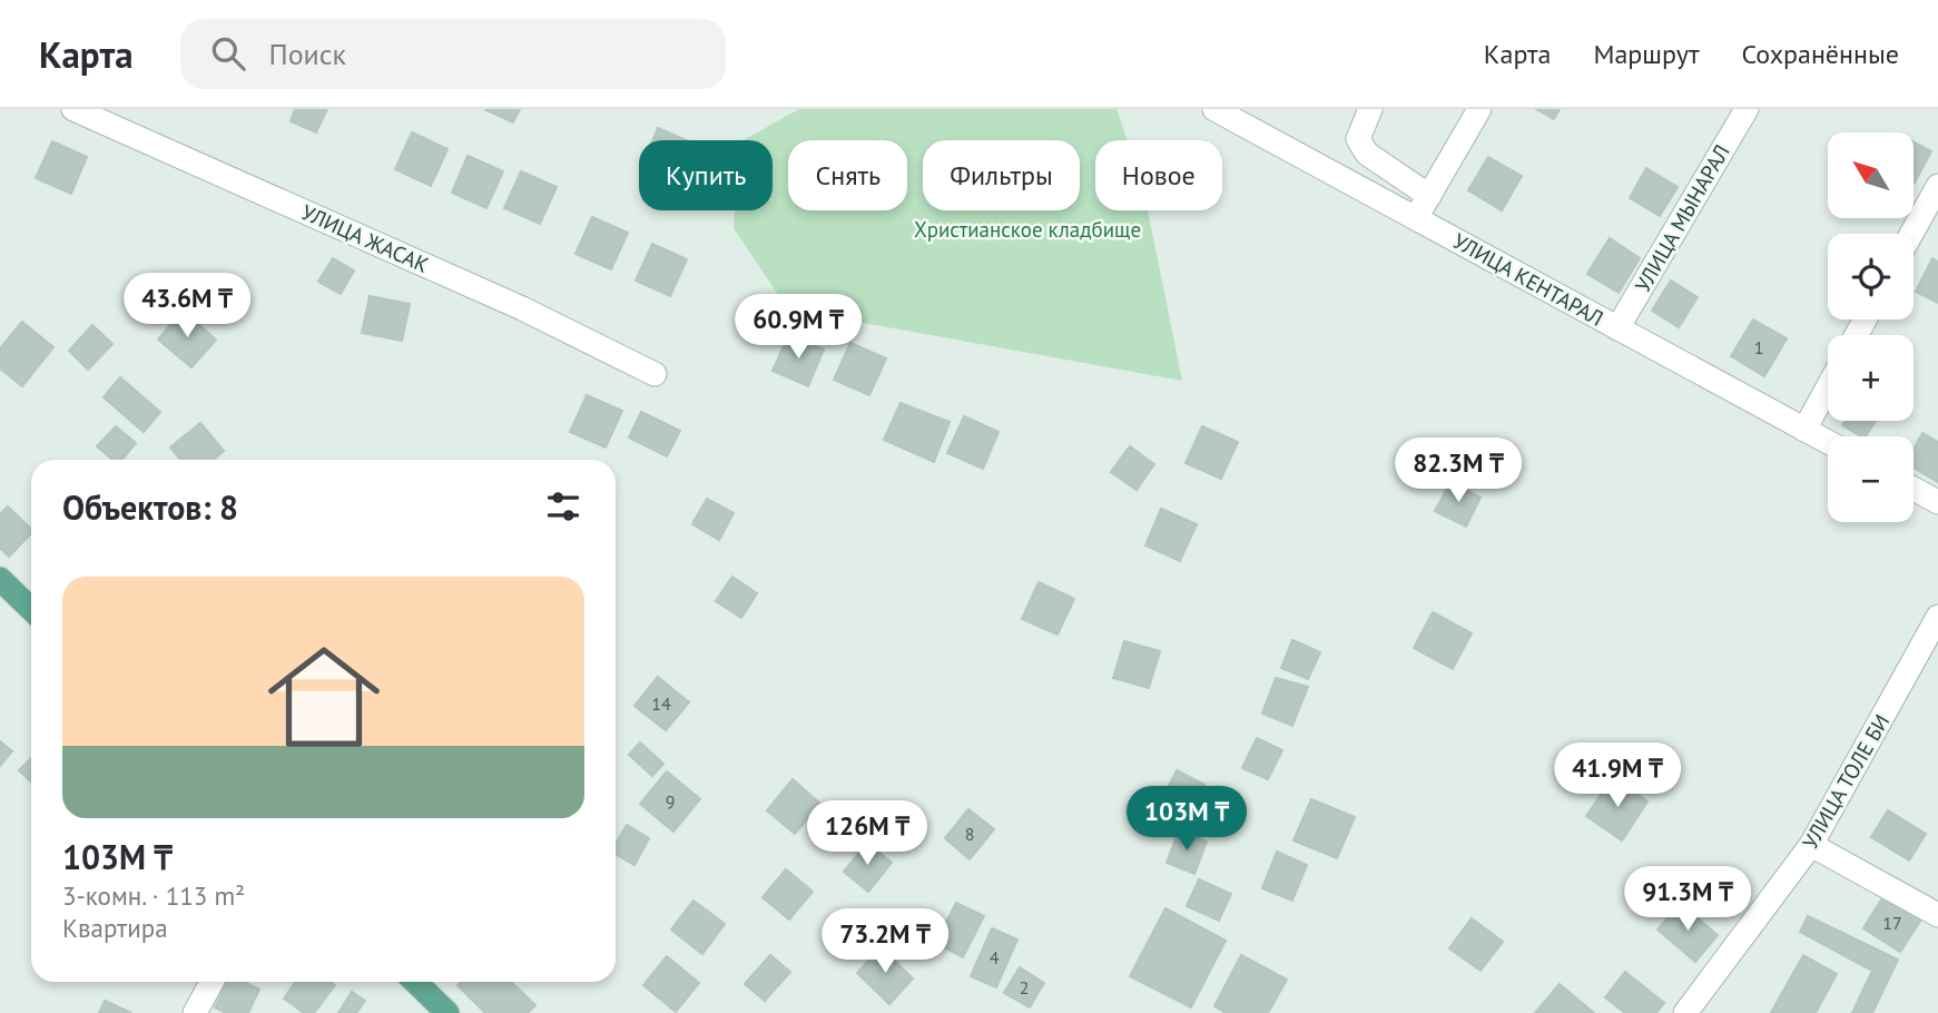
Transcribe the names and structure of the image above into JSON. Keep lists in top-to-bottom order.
{
  "streets": {
    "street": [
      "УЛИЦА МЫНАРАЛ",
      "УЛИЦА ЖАСАК",
      "УЛИЦА КЕНТАРАЛ",
      "УЛИЦА ТОЛЕ БИ"
    ]
  },
  "crossings": [
    ["УЛИЦА МЫНАРАЛ", "УЛИЦА КЕНТАРАЛ"]
  ],
  "parks": ["Христианское кладбище"],
  "house_numbers": [
    "1",
    "14",
    "9",
    "8",
    "17",
    "4",
    "2"
  ],
  "north": "top left",
  "page": {
    "header": "Карта",
    "search": "Поиск",
    "nav": ["Карта", "Маршрут", "Сохранённые"],
    "map_buttons": ["+", "−"],
    "chip": [
      "Купить",
      "Снять",
      "Фильтры",
      "Новое"
    ],
    "price": [
      "43.6M ₸",
      "60.9M ₸",
      "82.3M ₸",
      "41.9M ₸",
      "103M ₸",
      "126M ₸",
      "91.3M ₸",
      "73.2M ₸"
    ],
    "heading": "Объектов: 8",
    "list": [
      {
        "name": "103M ₸",
        "note": "3-комн. · 113 m² · Квартира"
      }
    ]
  }
}
